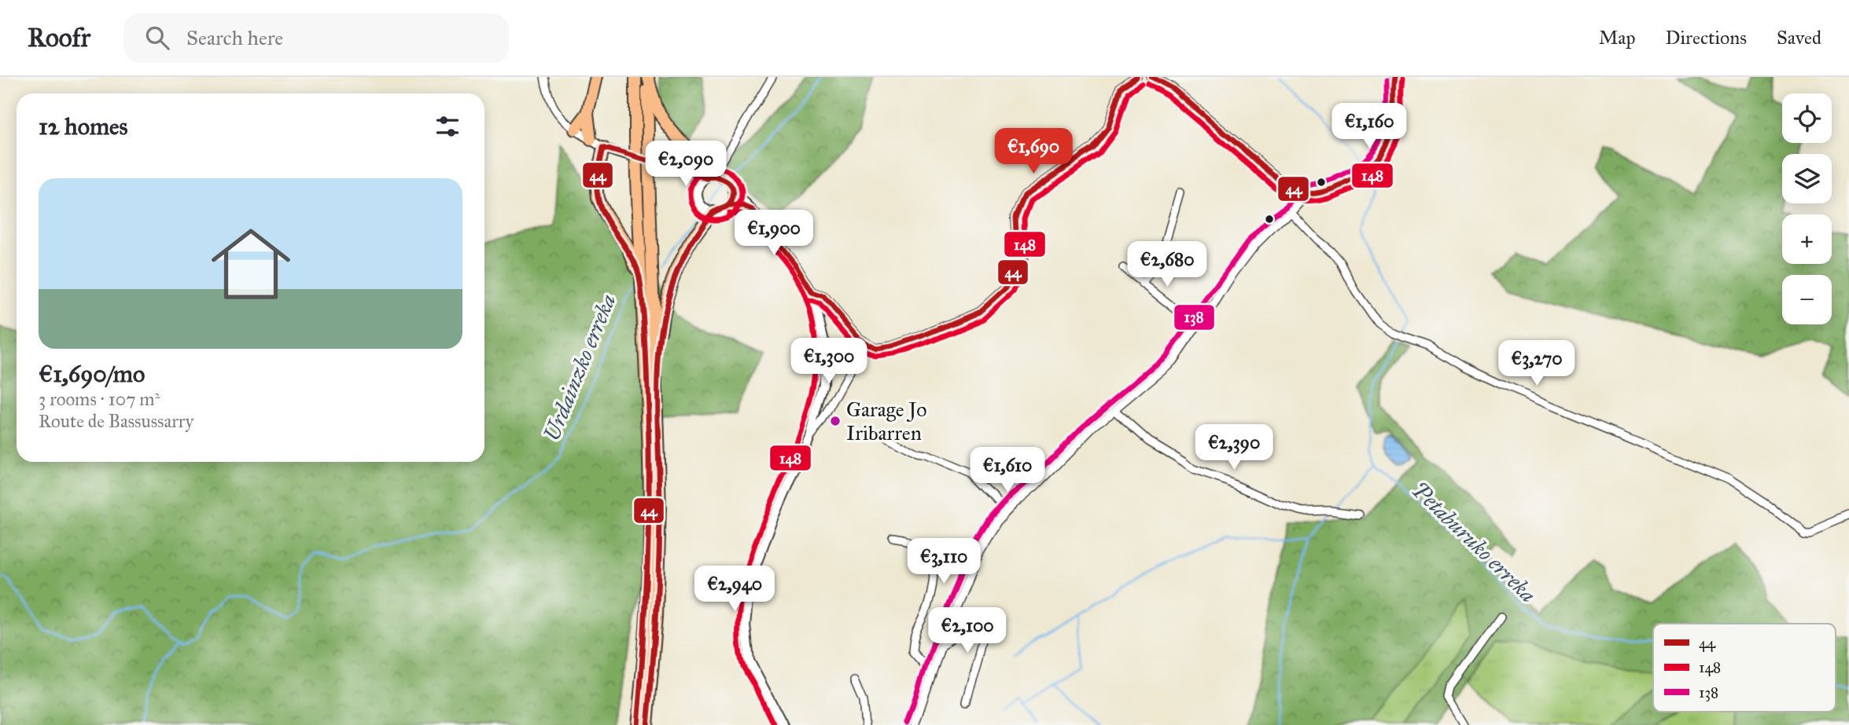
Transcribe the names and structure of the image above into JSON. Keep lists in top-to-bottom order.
{
  "water": ["Urdainzko erreka", "Petaburuko erreka"],
  "places": ["Garage Jo Iribarren"],
  "lines": ["transit line 44", "transit line 148", "transit line 138"],
  "legend": ["44", "148", "138"],
  "page": {
    "header": "Roofr",
    "search": "Search here",
    "nav": ["Map", "Directions", "Saved"],
    "map_buttons": ["+", "−"],
    "heading": "12 homes",
    "price": [
      "€1,160",
      "€1,690",
      "€2,090",
      "€1,900",
      "€2,680",
      "€1,300",
      "€3,270",
      "€2,390",
      "€1,610",
      "€3,110",
      "€2,940",
      "€2,100"
    ],
    "list": [
      {
        "name": "€1,690/mo",
        "note": "3 rooms · 107 m² · Route de Bassussarry"
      }
    ]
  }
}
